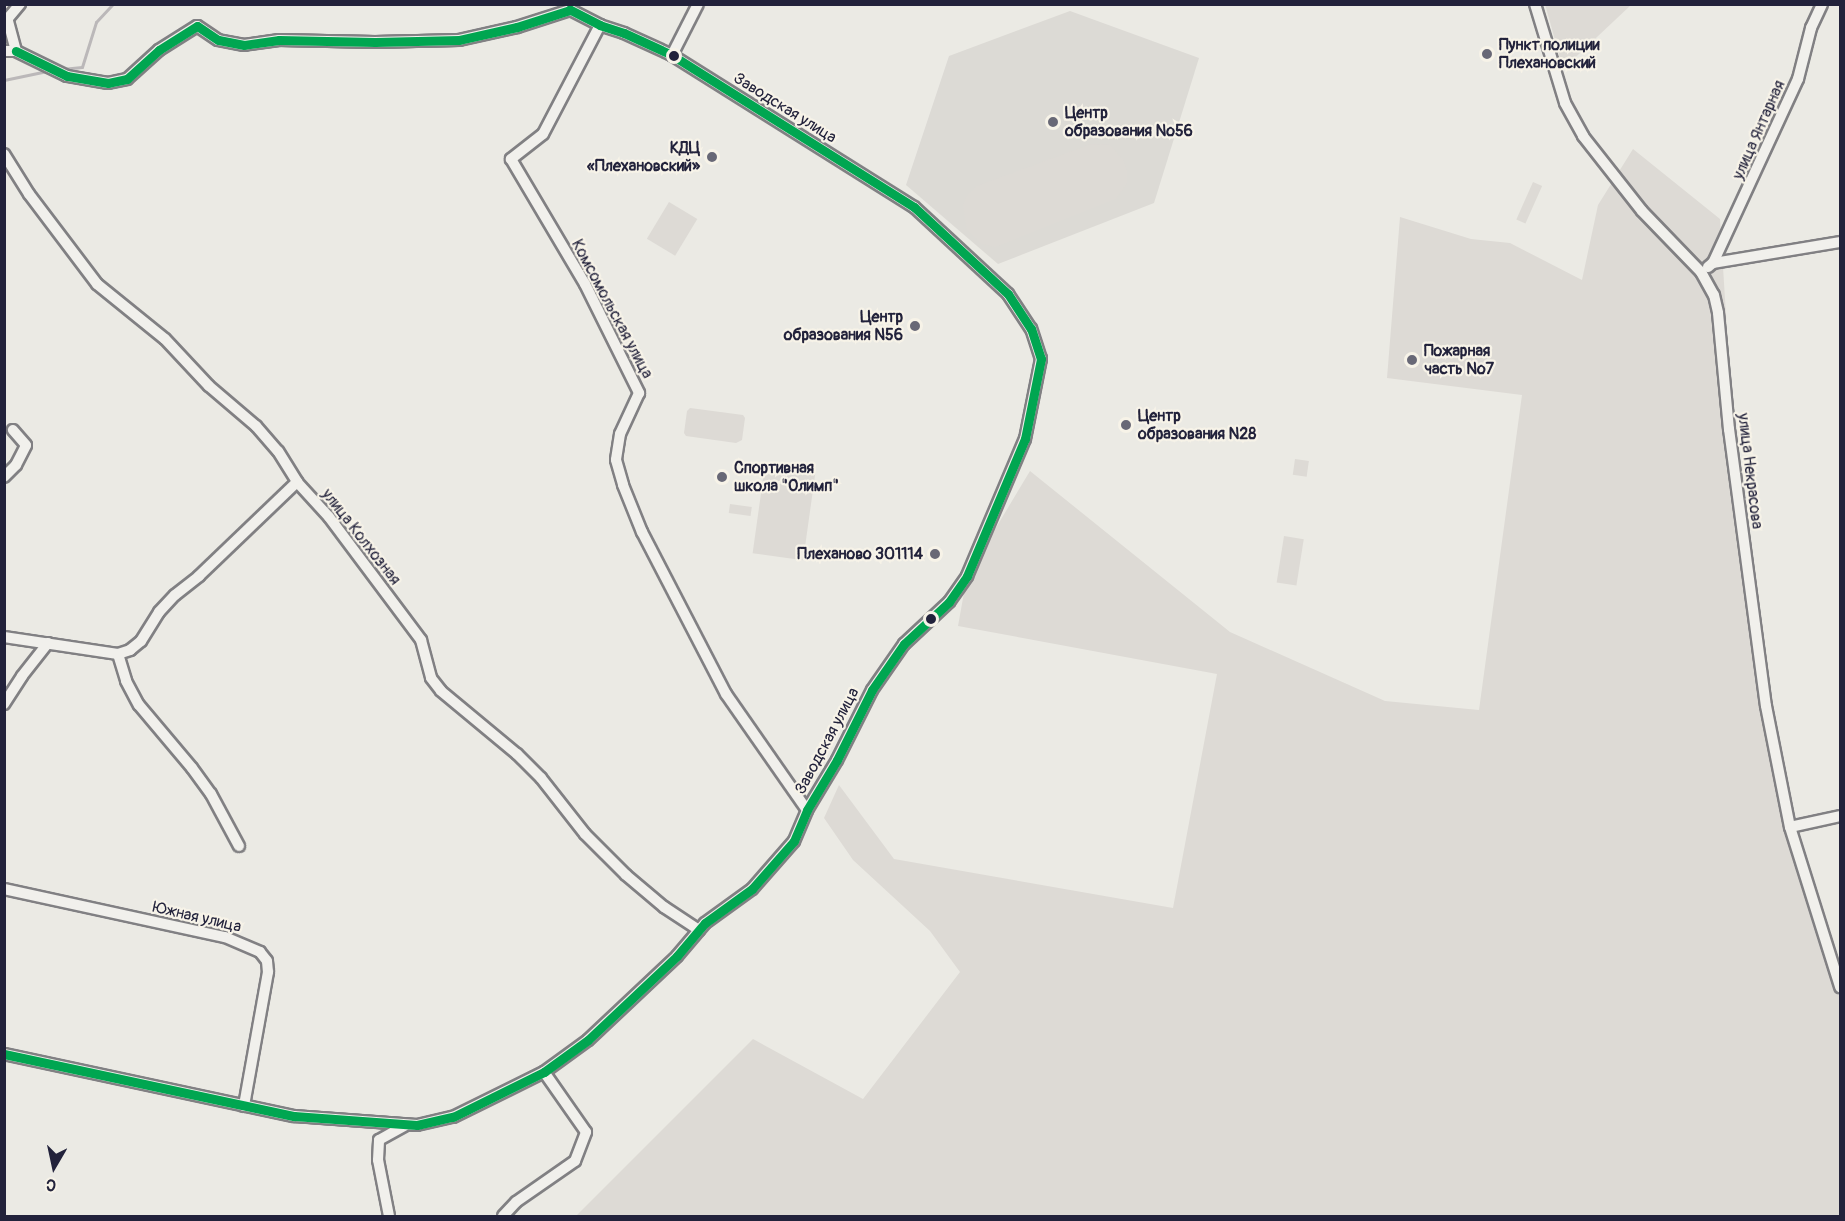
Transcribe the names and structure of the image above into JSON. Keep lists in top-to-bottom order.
{
  "streets": {
    "street": [
      "Заводская улица",
      "улица Янтарная",
      "Комсомольская улица",
      "улица Некрасова",
      "улица Колхозная",
      "Южная улица"
    ]
  },
  "crossings": [
    ["Заводская улица", "Комсомольская улица"],
    ["Заводская улица", "улица Колхозная"]
  ],
  "places": [
    "Пункт полиции Плехановский",
    "Центр образования №56",
    "КДЦ «Плехановский»",
    "Центр образования N56",
    "Пожарная часть №7",
    "Центр образования N28",
    "Спортивная школа \"Олимп\"",
    "Плеханово 301114"
  ],
  "north": "bottom"
}
